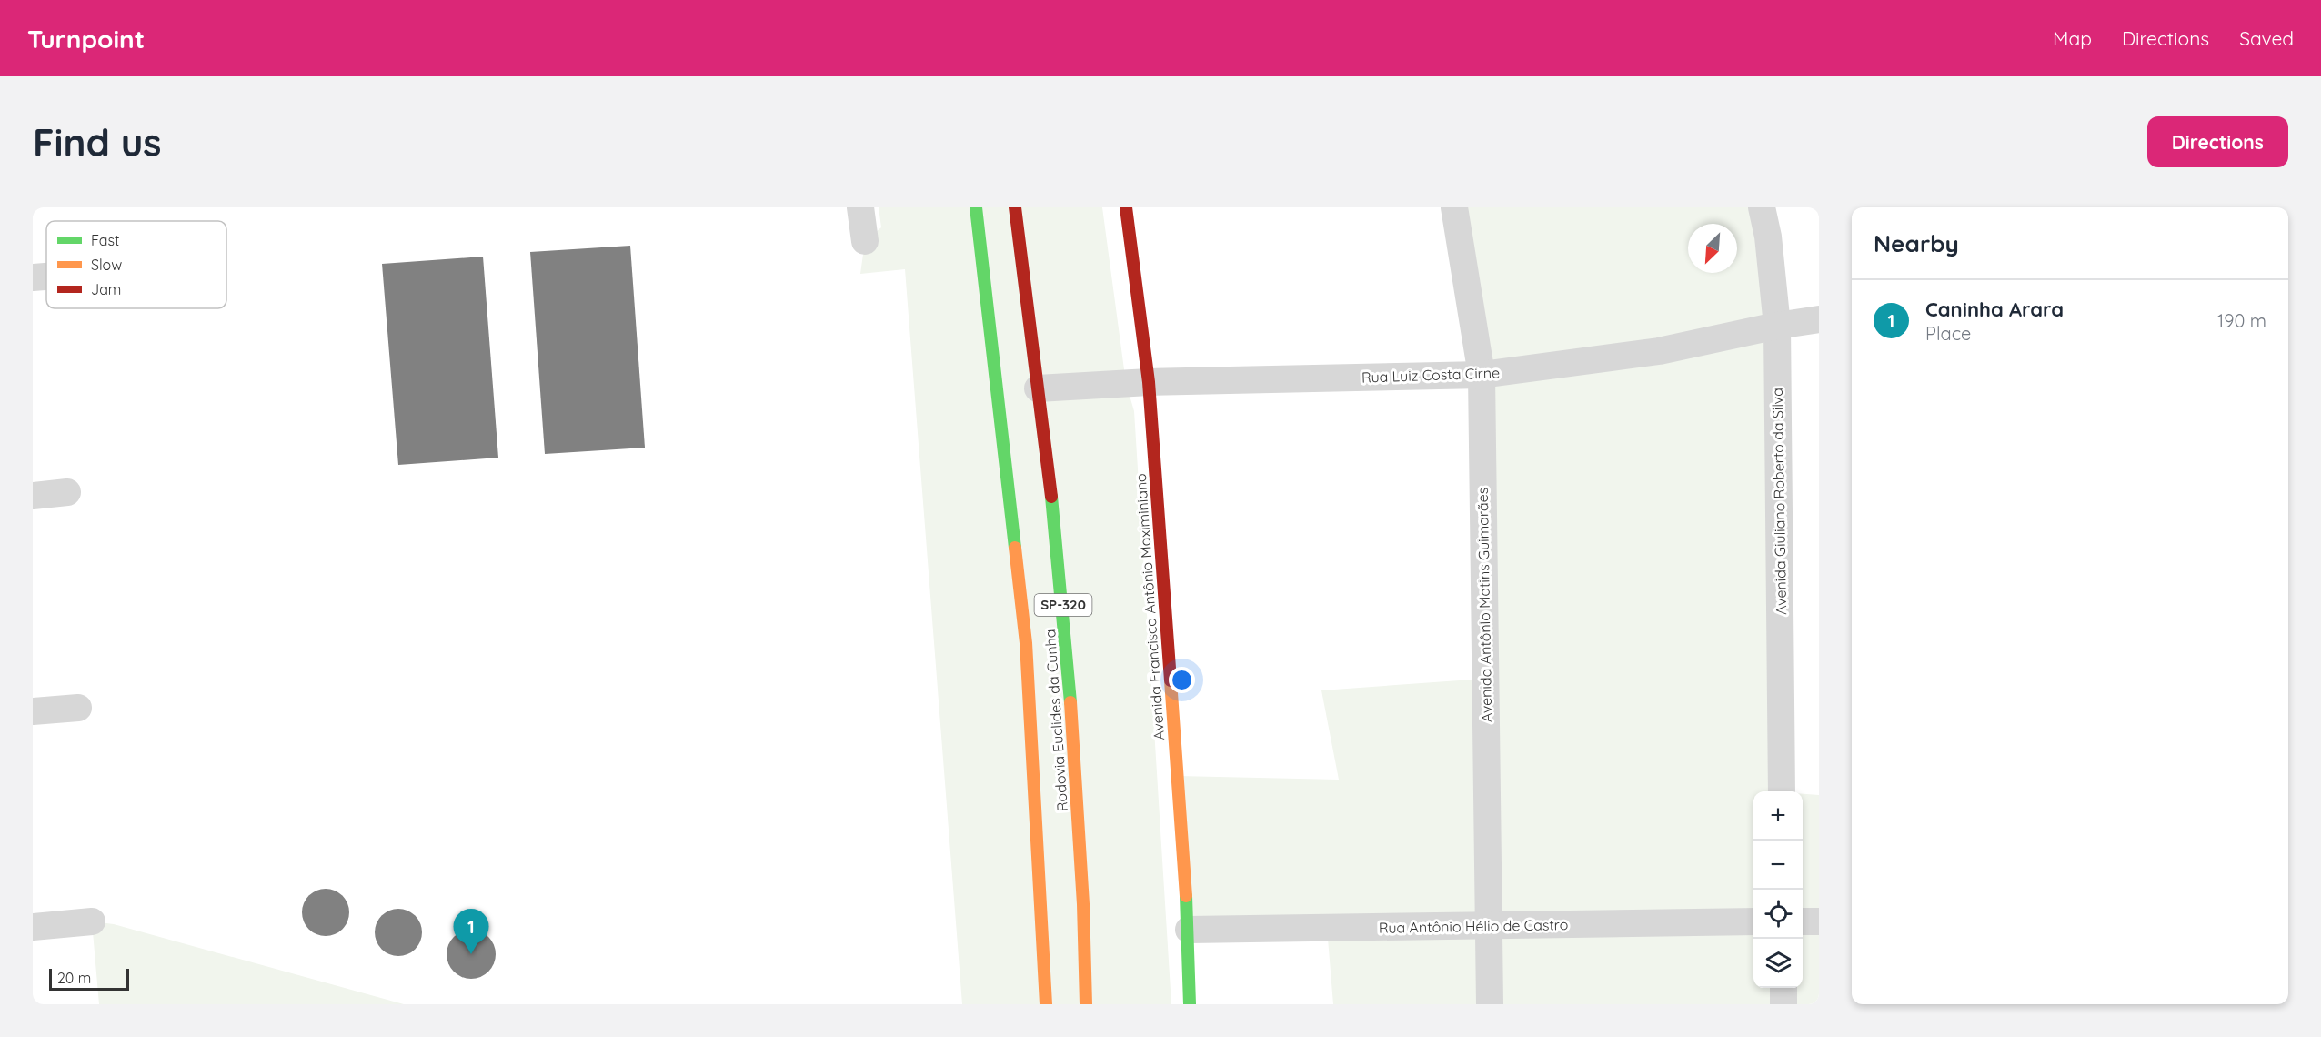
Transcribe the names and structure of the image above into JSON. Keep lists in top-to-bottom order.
{
  "streets": {
    "main road": ["SP-320", "Avenida Francisco Antônio Maximiniano", "Rodovia Euclides da Cunha"],
    "street": [
      "Rua Luiz Costa Cirne",
      "Avenida Giuliano Roberto da Silva",
      "Avenida Antônio Matins Guimarães",
      "Rua Antônio Hélio de Castro"
    ]
  },
  "crossings": [
    ["Rua Luiz Costa Cirne", "Avenida Giuliano Roberto da Silva"],
    ["Rua Luiz Costa Cirne", "Avenida Antônio Matins Guimarães"],
    ["Rua Luiz Costa Cirne", "Avenida Francisco Antônio Maximiniano"],
    ["Rua Luiz Costa Cirne", "Rodovia Euclides da Cunha"],
    ["Avenida Antônio Matins Guimarães", "Rua Antônio Hélio de Castro"],
    ["Avenida Francisco Antônio Maximiniano", "Rua Antônio Hélio de Castro"]
  ],
  "legend": ["Fast", "Slow", "Jam"],
  "scale_bar": "20 m",
  "north": "bottom left",
  "page": {
    "header": "Turnpoint",
    "nav": ["Map", "Directions", "Saved"],
    "buttons": "Directions",
    "title": "Find us",
    "heading": "Nearby",
    "list": [
      {
        "mark": "1",
        "name": "Caninha Arara",
        "note": "Place",
        "value": "190 m"
      }
    ],
    "map_buttons": ["+", "−"],
    "pins": "1",
    "scale": "20 m"
  }
}
